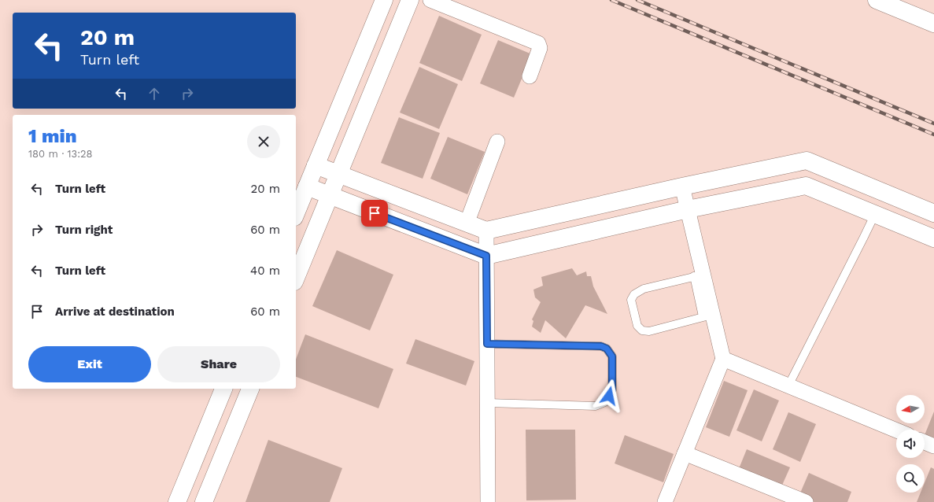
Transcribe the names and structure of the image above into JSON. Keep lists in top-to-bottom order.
{
  "north": "left",
  "page": {
    "turn": ["20 m", "Turn left"],
    "heading": ["1 min", "180 m · 13:28"],
    "list": [
      {
        "name": "Turn left",
        "value": "20 m"
      },
      {
        "name": "Turn right",
        "value": "60 m"
      },
      {
        "name": "Turn left",
        "value": "40 m"
      },
      {
        "name": "Arrive at destination",
        "value": "60 m"
      }
    ],
    "buttons": ["Exit", "Share"]
  }
}
